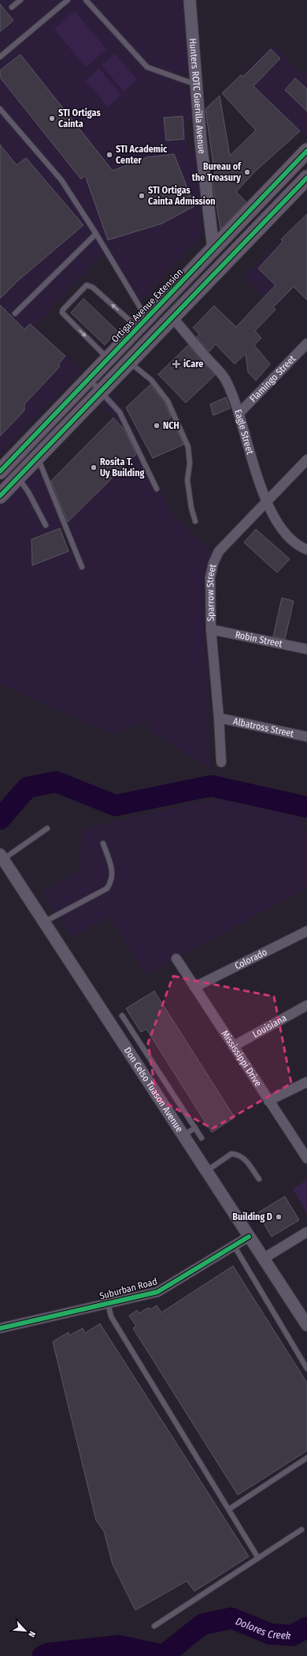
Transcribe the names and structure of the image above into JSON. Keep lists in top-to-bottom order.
{
  "streets": {
    "main road": ["Ortigas Avenue Extension"],
    "street": [
      "Hunters ROTC Guerilla Avenue",
      "Flamingo Street",
      "Eagle Street",
      "Sparrow Street",
      "Robin Street",
      "Albatross Street",
      "Colorado",
      "Louisiana",
      "Mississippi Drive",
      "Don Celso Tuason Avenue",
      "Suburban Road"
    ]
  },
  "crossings": [
    ["Hunters ROTC Guerilla Avenue", "Ortigas Avenue Extension"],
    ["Flamingo Street", "Eagle Street"],
    ["Eagle Street", "Sparrow Street"],
    ["Sparrow Street", "Robin Street"],
    ["Sparrow Street", "Albatross Street"],
    ["Colorado", "Mississippi Drive"],
    ["Louisiana", "Mississippi Drive"],
    ["Don Celso Tuason Avenue", "Suburban Road"]
  ],
  "water": ["Dolores Creek"],
  "places": {
    "other": [
      "STI Ortigas Cainta",
      "STI Academic Center",
      "Bureau of the Treasury",
      "STI Ortigas Cainta Admission",
      "NCH",
      "Rosita T. Uy Building",
      "Building D"
    ],
    "health": ["iCare"]
  },
  "north": "bottom right"
}
